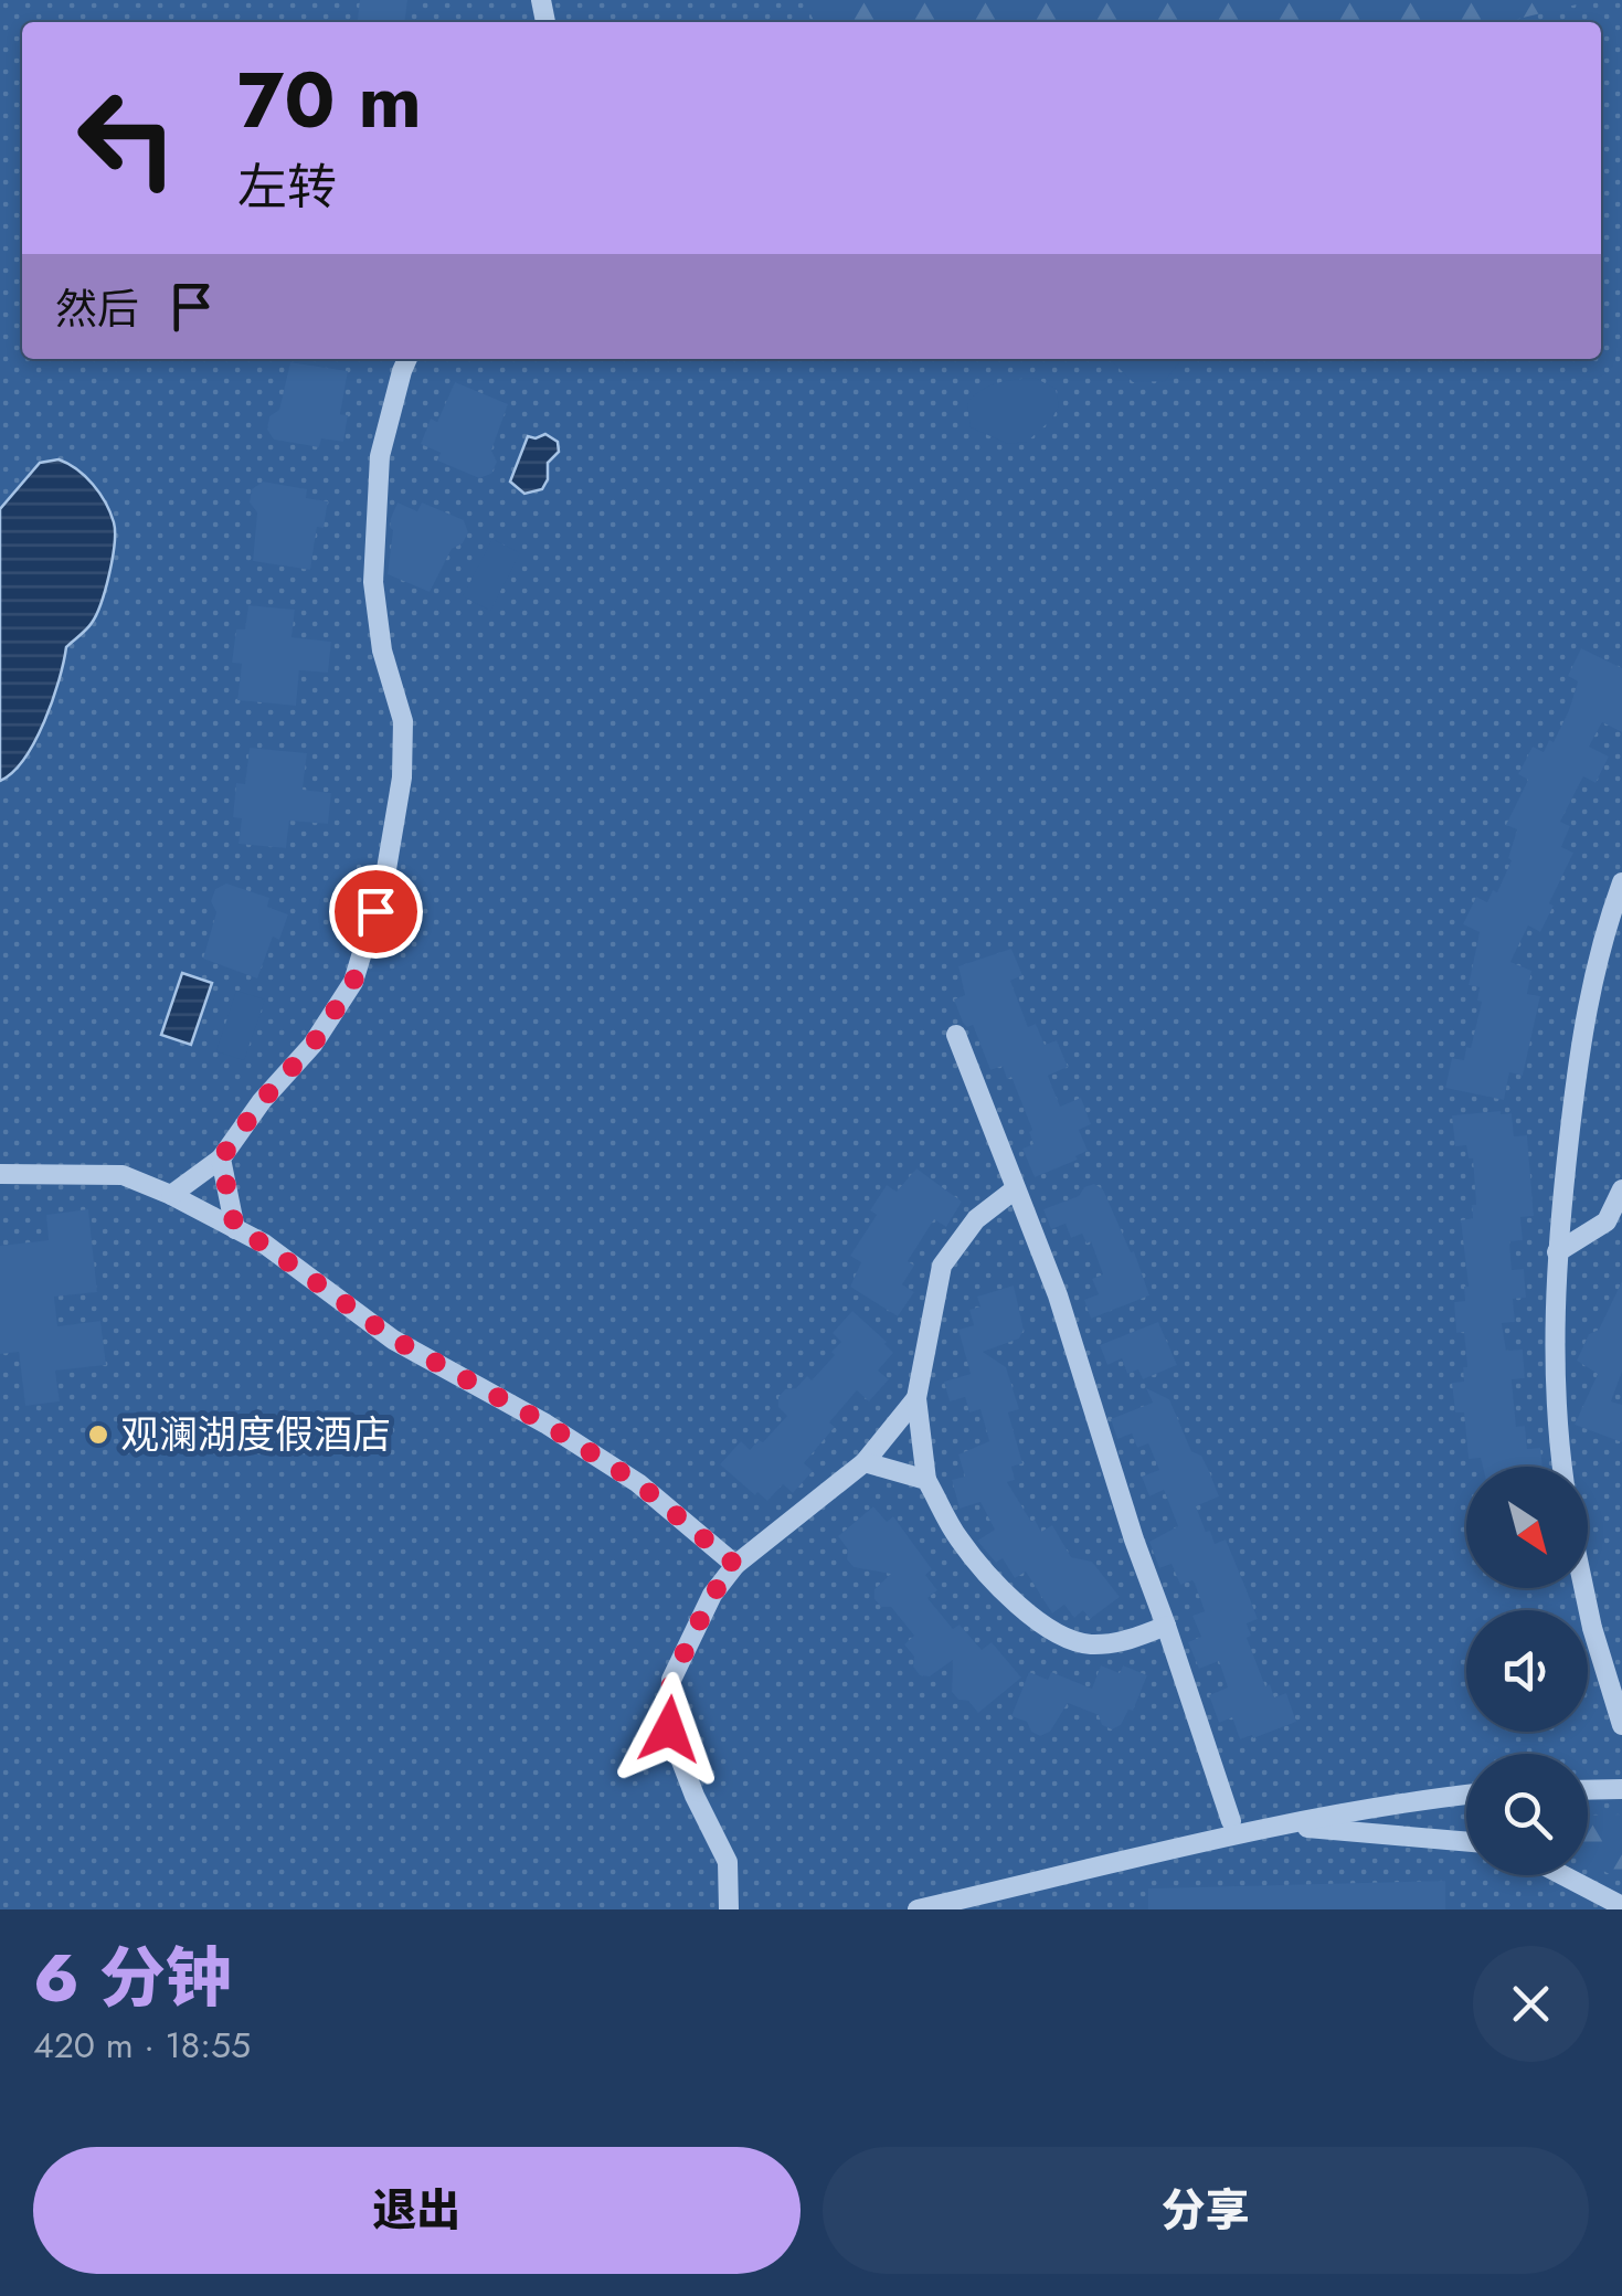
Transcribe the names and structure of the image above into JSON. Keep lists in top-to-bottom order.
{
  "places": ["观澜湖度假酒店"],
  "north": "bottom right",
  "page": {
    "turn": ["70 m", "左转"],
    "then": "然后",
    "heading": ["6 分钟", "420 m · 18:55"],
    "buttons": ["退出", "分享"]
  }
}
